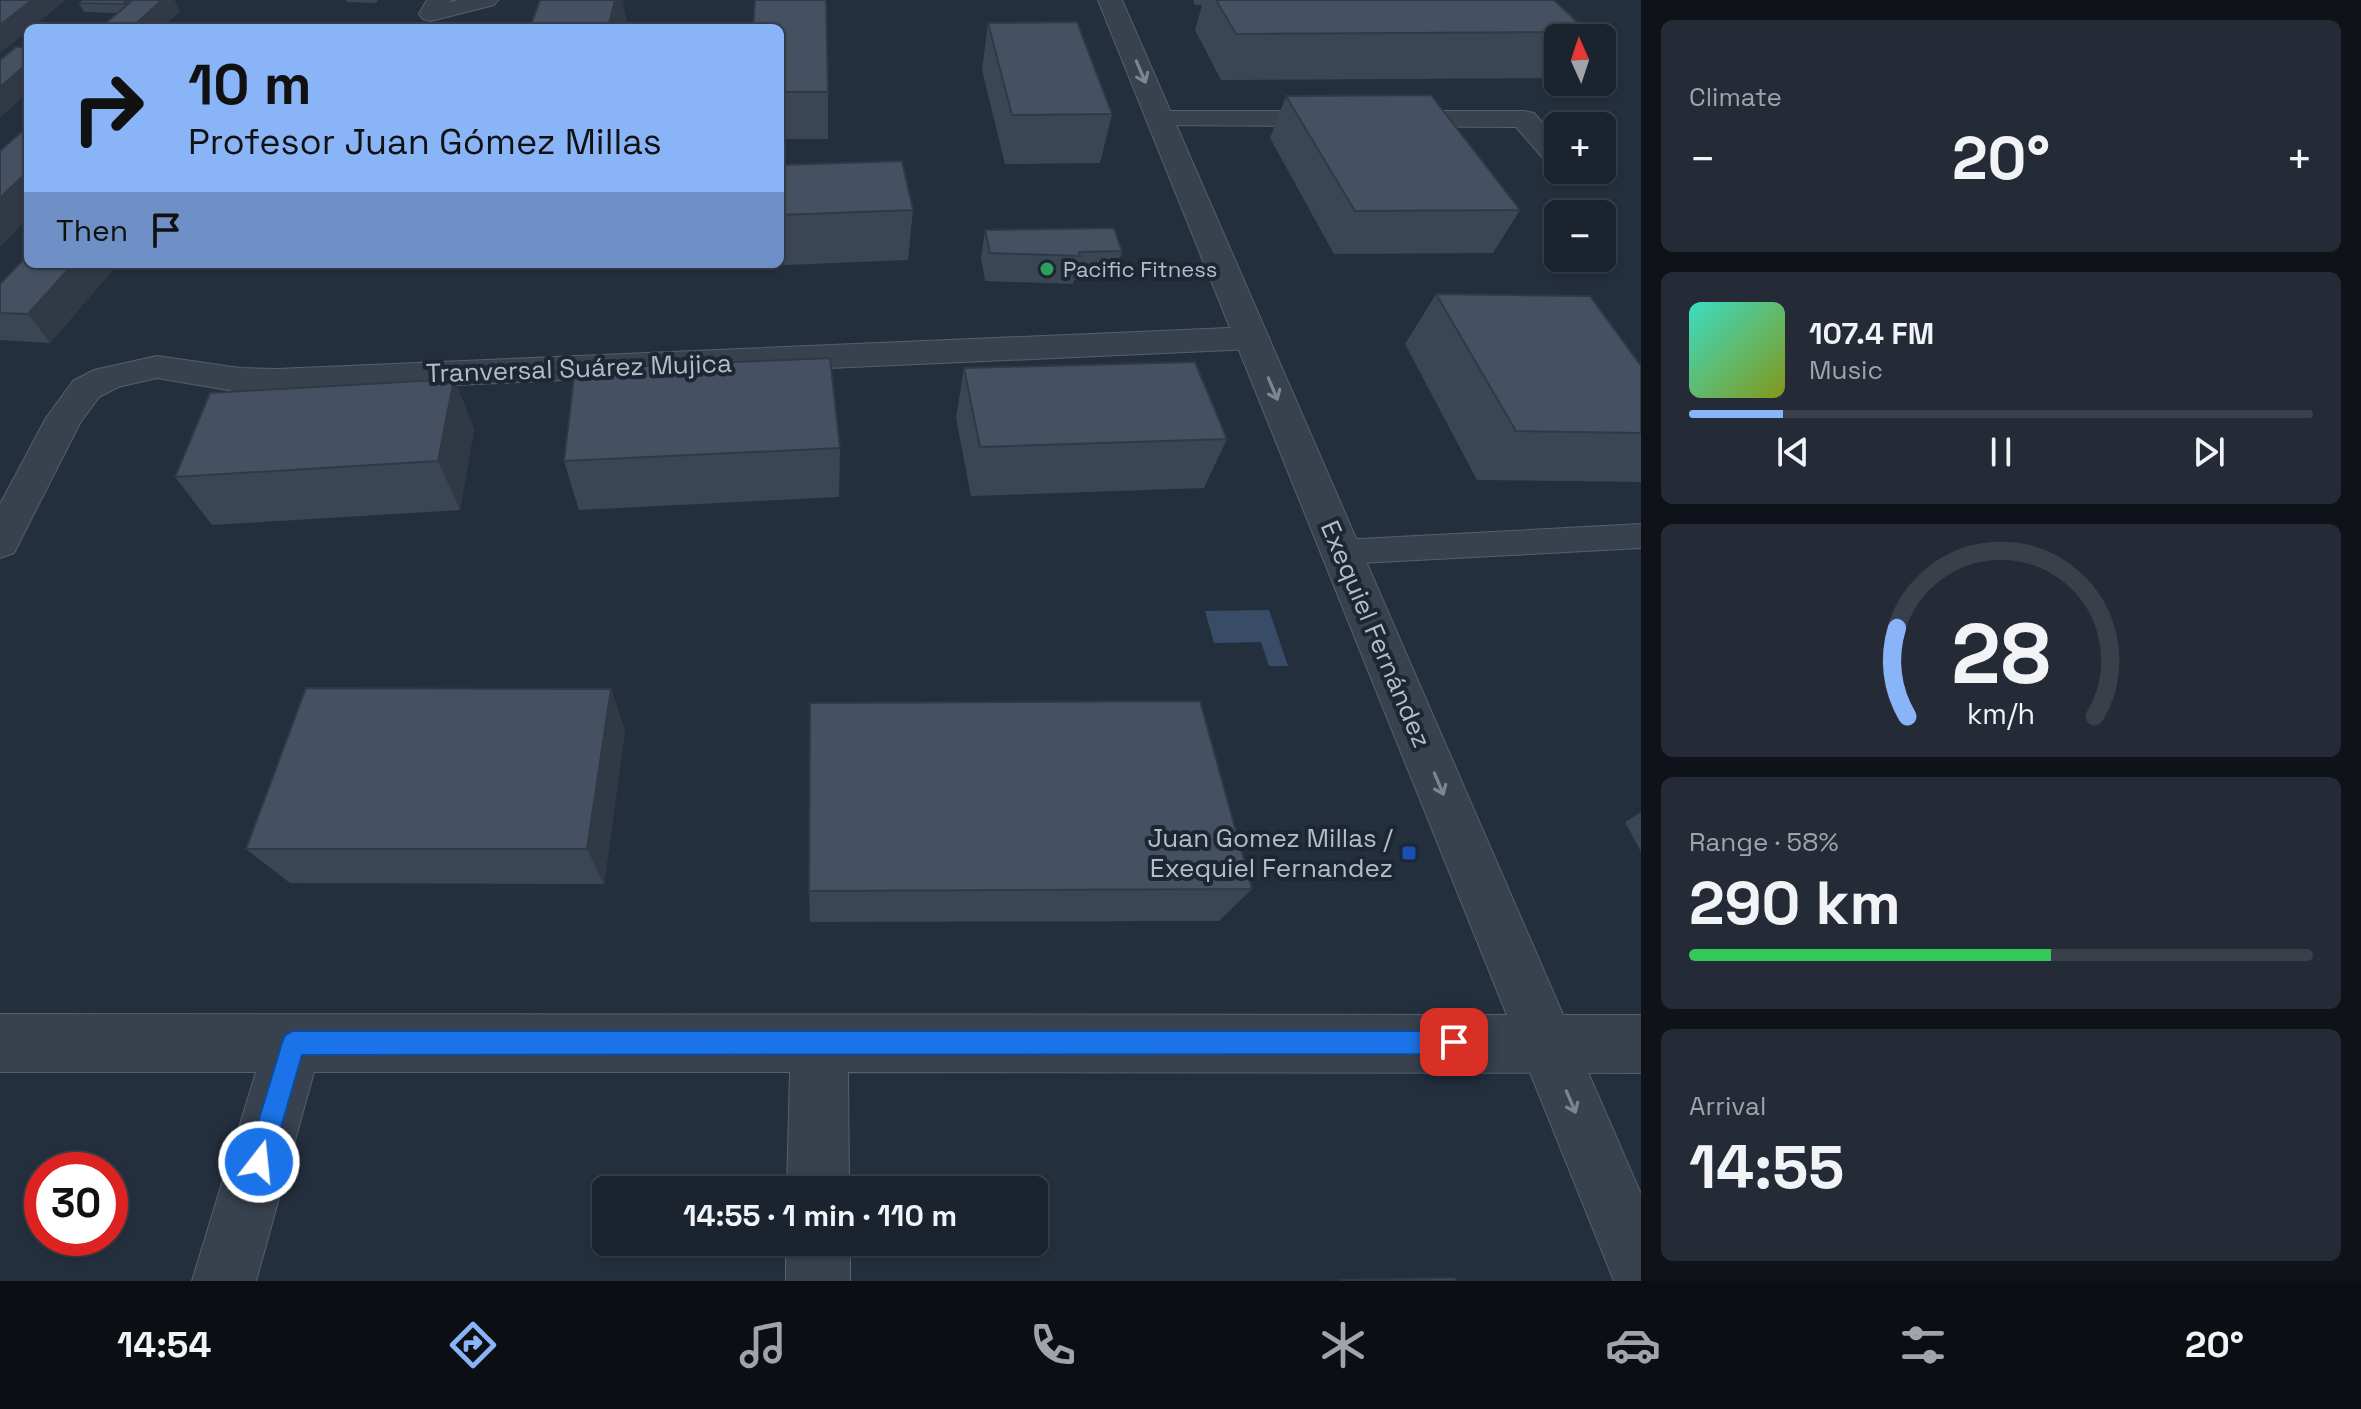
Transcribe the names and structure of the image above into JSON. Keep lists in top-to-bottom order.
{
  "streets": {
    "street": ["Tranversal Suárez Mujica", "Exequiel Fernández"]
  },
  "crossings": [
    ["Tranversal Suárez Mujica", "Exequiel Fernández"]
  ],
  "one_way": ["Exequiel Fernández"],
  "places": {
    "other": ["Pacific Fitness"],
    "transit": ["Juan Gomez Millas / Exequiel Fernandez"]
  },
  "north": "top",
  "page": {
    "tile": [
      "Climate",
      ["Range · 58%", "290 km"],
      ["Arrival", "14:55"]
    ],
    "map_buttons": ["+", "−"],
    "turn": ["10 m", "Profesor Juan Gómez Millas"],
    "heat": ["−", "20°", "+"],
    "then": "Then",
    "song": ["107.4 FM", "Music"],
    "limit": "30",
    "trip": "14:55 · 1 min · 110 m",
    "tabs": ["14:54", "20°"],
    "gauge": ["28", "km/h"]
  }
}
